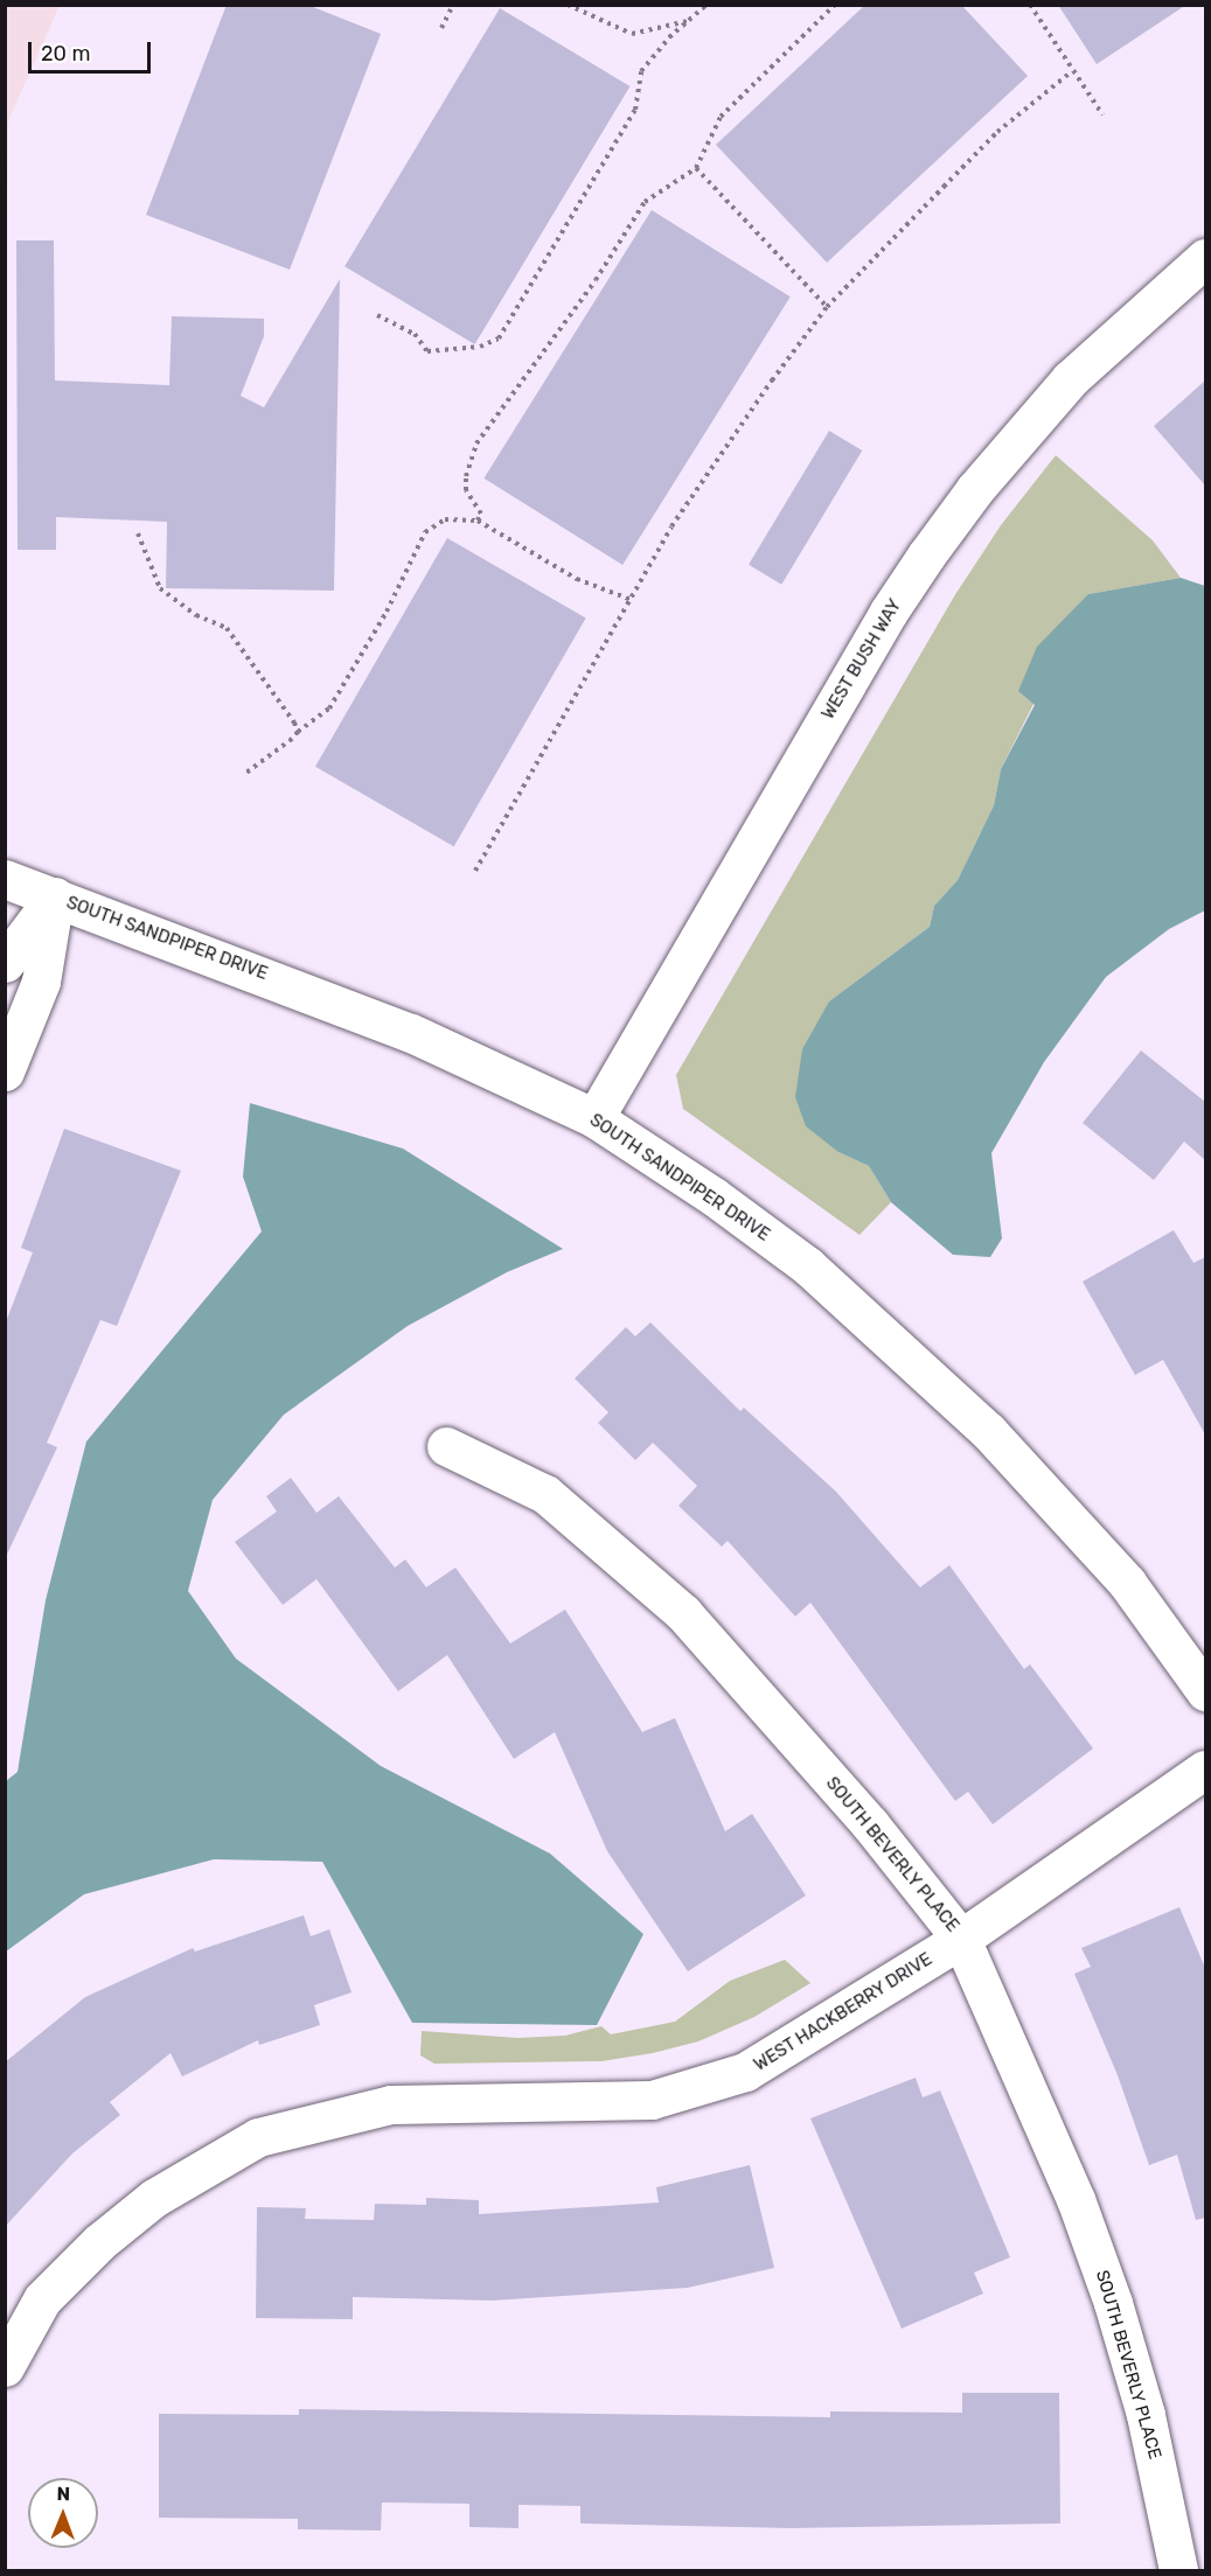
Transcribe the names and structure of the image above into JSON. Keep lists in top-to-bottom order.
{
  "streets": {
    "street": [
      "WEST BUSH WAY",
      "SOUTH SANDPIPER DRIVE",
      "SOUTH BEVERLY PLACE",
      "WEST HACKBERRY DRIVE"
    ]
  },
  "crossings": [
    ["WEST BUSH WAY", "SOUTH SANDPIPER DRIVE"],
    ["SOUTH BEVERLY PLACE", "WEST HACKBERRY DRIVE"]
  ],
  "scale_bar": "20 m",
  "north": "top"
}
